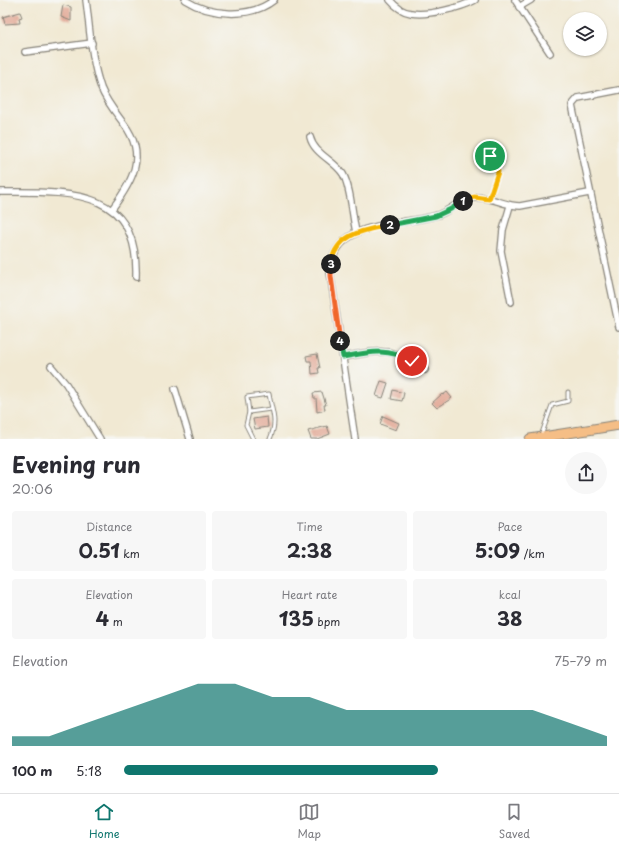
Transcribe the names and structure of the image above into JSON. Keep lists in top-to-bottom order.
{
  "page": {
    "pins": [
      "1",
      "2",
      "3",
      "4"
    ],
    "heading": ["Evening run", "20:06"],
    "stats": [
      ["Distance", "0.51 km"],
      ["Time", "2:38"],
      ["Pace", "5:09 /km"],
      ["Elevation", "4 m"],
      ["Heart rate", "135 bpm"],
      ["kcal", "38"]
    ],
    "chart": ["Elevation", "75–79 m"],
    "list": [
      {
        "name": "100 m",
        "note": "5:18"
      }
    ],
    "tabs": ["Home", "Map", "Saved"]
  }
}
